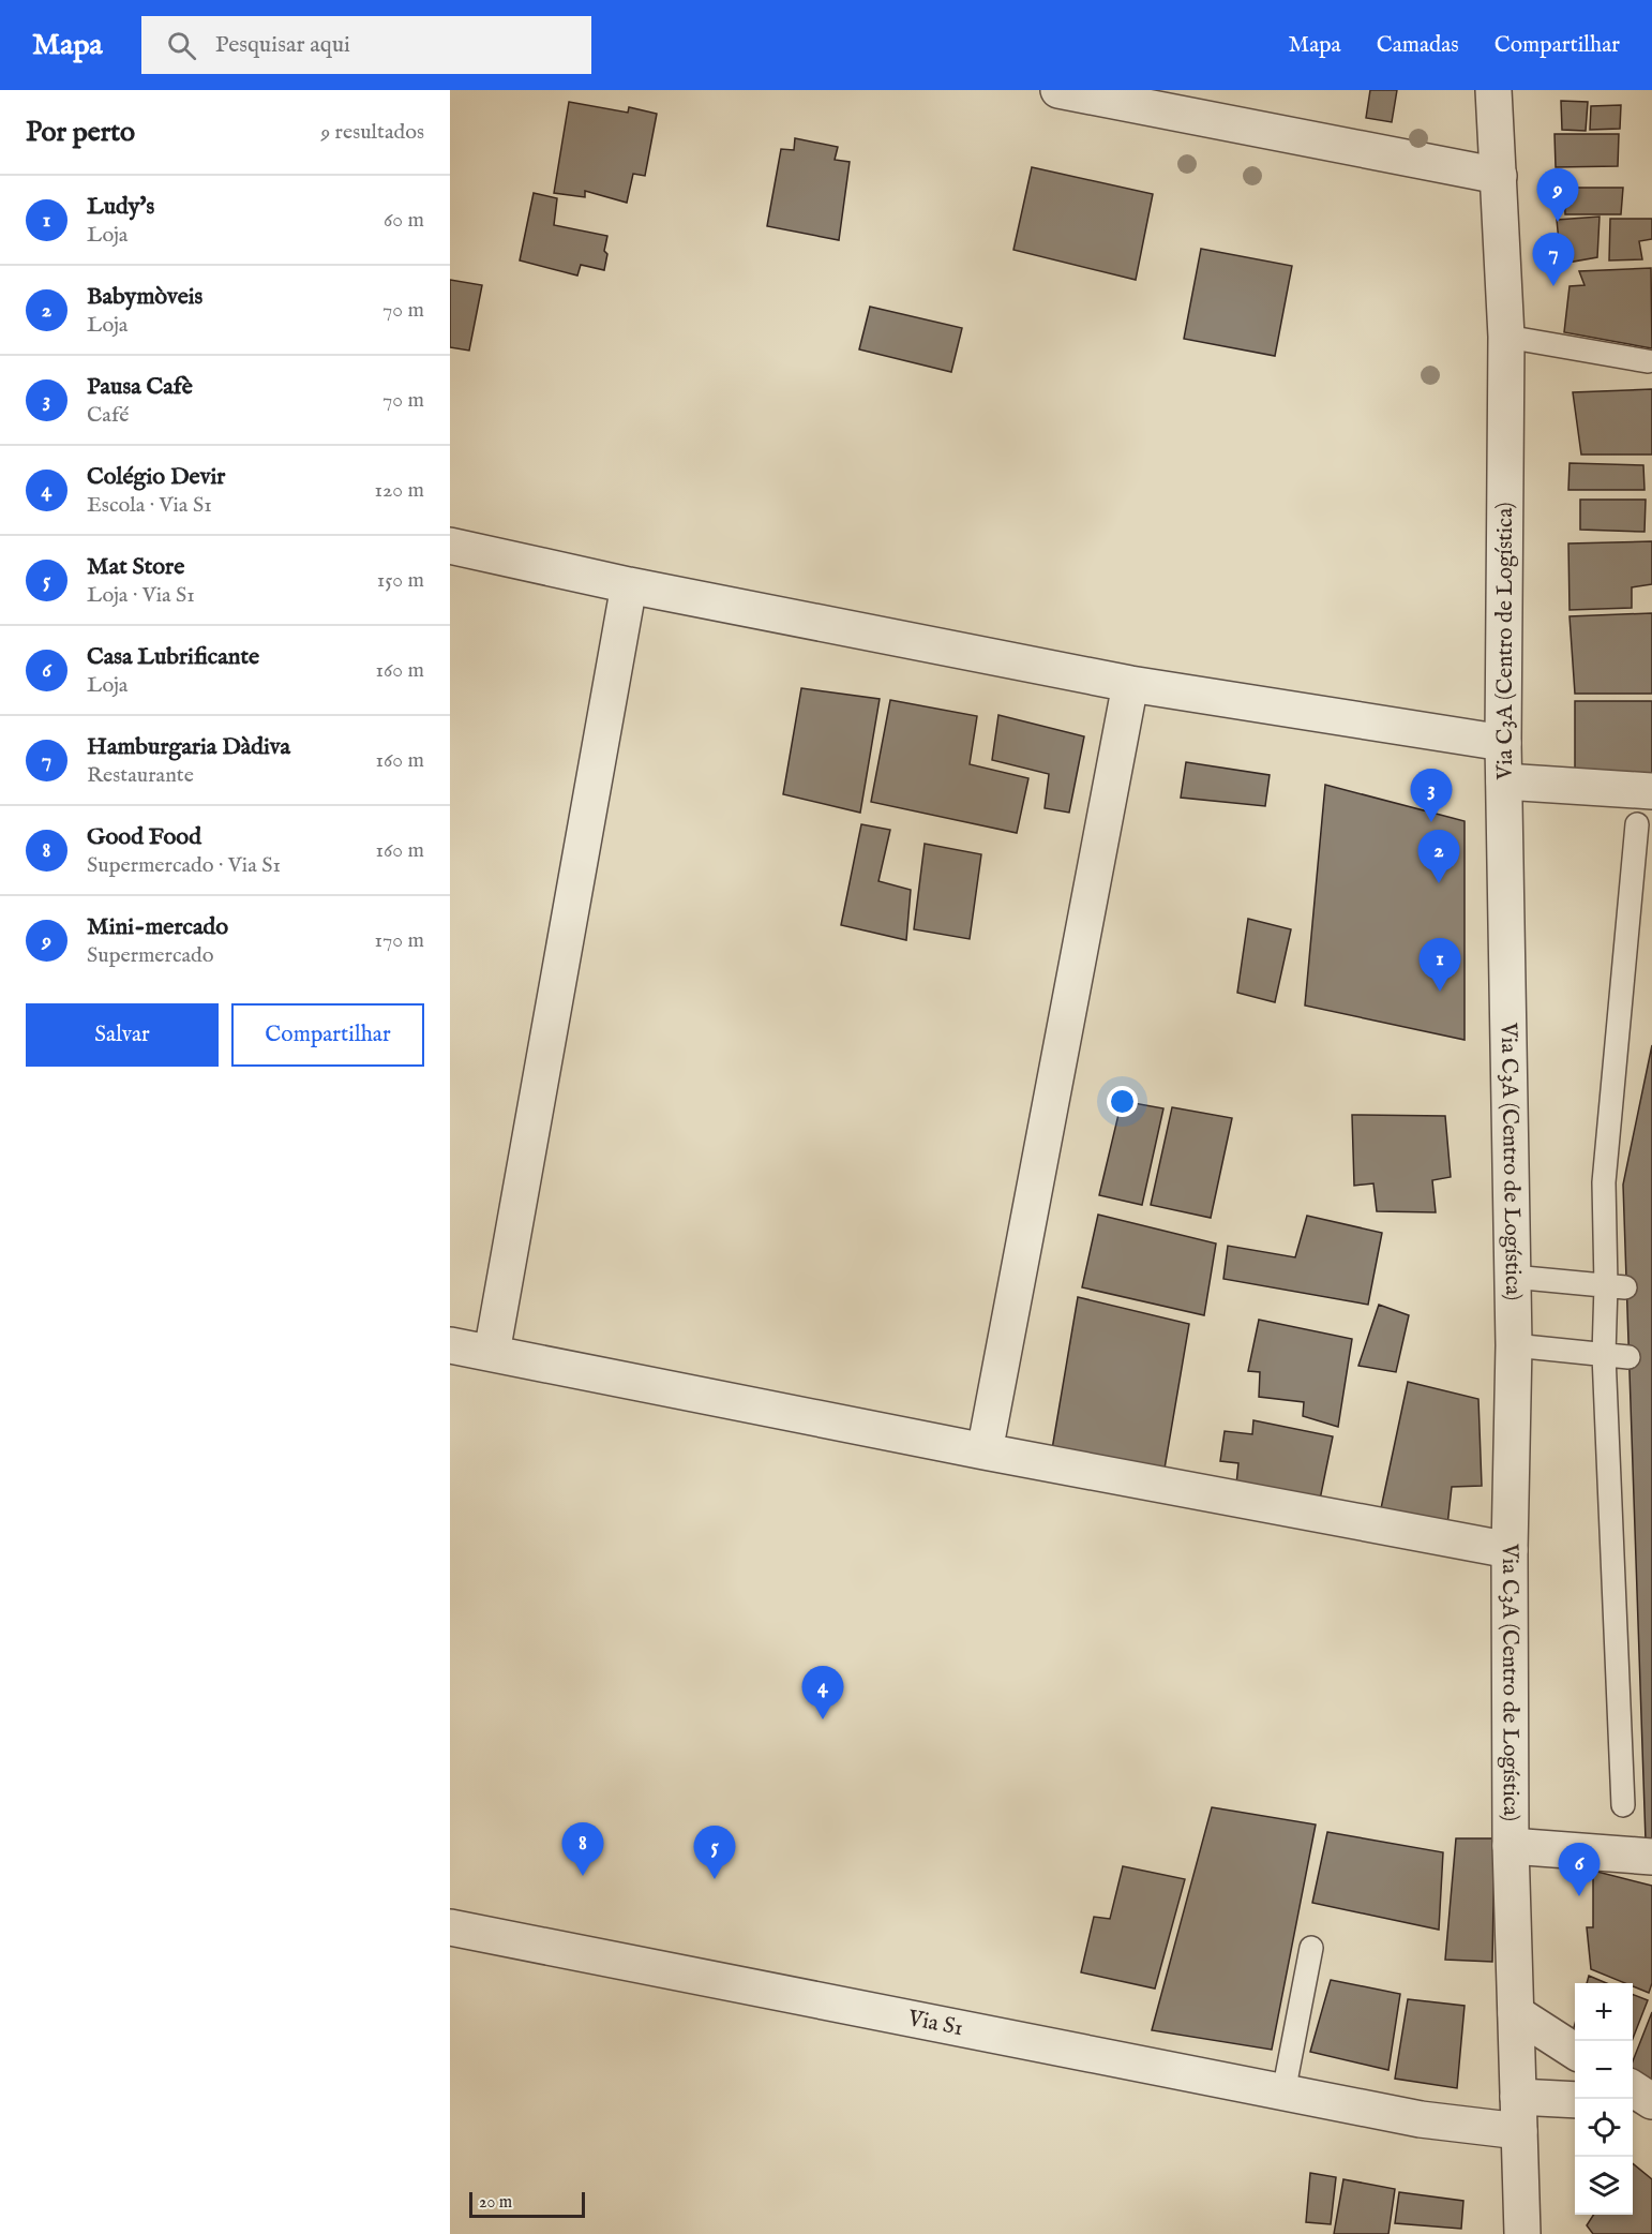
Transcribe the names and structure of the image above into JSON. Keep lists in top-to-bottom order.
{
  "streets": {
    "street": ["Via C3A (Centro de Logística)", "Via S1"]
  },
  "crossings": [
    ["Via C3A (Centro de Logística)", "Via S1"]
  ],
  "scale_bar": "20 m",
  "page": {
    "header": "Mapa",
    "search": "Pesquisar aqui",
    "nav": ["Mapa", "Camadas", "Compartilhar"],
    "heading": ["Por perto", "9 resultados"],
    "pins": [
      "9",
      "7",
      "3",
      "2",
      "1",
      "4",
      "8",
      "5",
      "6"
    ],
    "list": [
      {
        "mark": "1",
        "name": "Ludy's",
        "note": "Loja",
        "value": "60 m"
      },
      {
        "mark": "2",
        "name": "Babymòveis",
        "note": "Loja",
        "value": "70 m"
      },
      {
        "mark": "3",
        "name": "Pausa Cafè",
        "note": "Café",
        "value": "70 m"
      },
      {
        "mark": "4",
        "name": "Colégio Devir",
        "note": "Escola · Via S1",
        "value": "120 m"
      },
      {
        "mark": "5",
        "name": "Mat Store",
        "note": "Loja · Via S1",
        "value": "150 m"
      },
      {
        "mark": "6",
        "name": "Casa Lubrificante",
        "note": "Loja",
        "value": "160 m"
      },
      {
        "mark": "7",
        "name": "Hamburgaria Dàdiva",
        "note": "Restaurante",
        "value": "160 m"
      },
      {
        "mark": "8",
        "name": "Good Food",
        "note": "Supermercado · Via S1",
        "value": "160 m"
      },
      {
        "mark": "9",
        "name": "Mini-mercado",
        "note": "Supermercado",
        "value": "170 m"
      }
    ],
    "buttons": ["Salvar", "Compartilhar"],
    "map_buttons": ["+", "−"],
    "scale": "20 m"
  }
}
